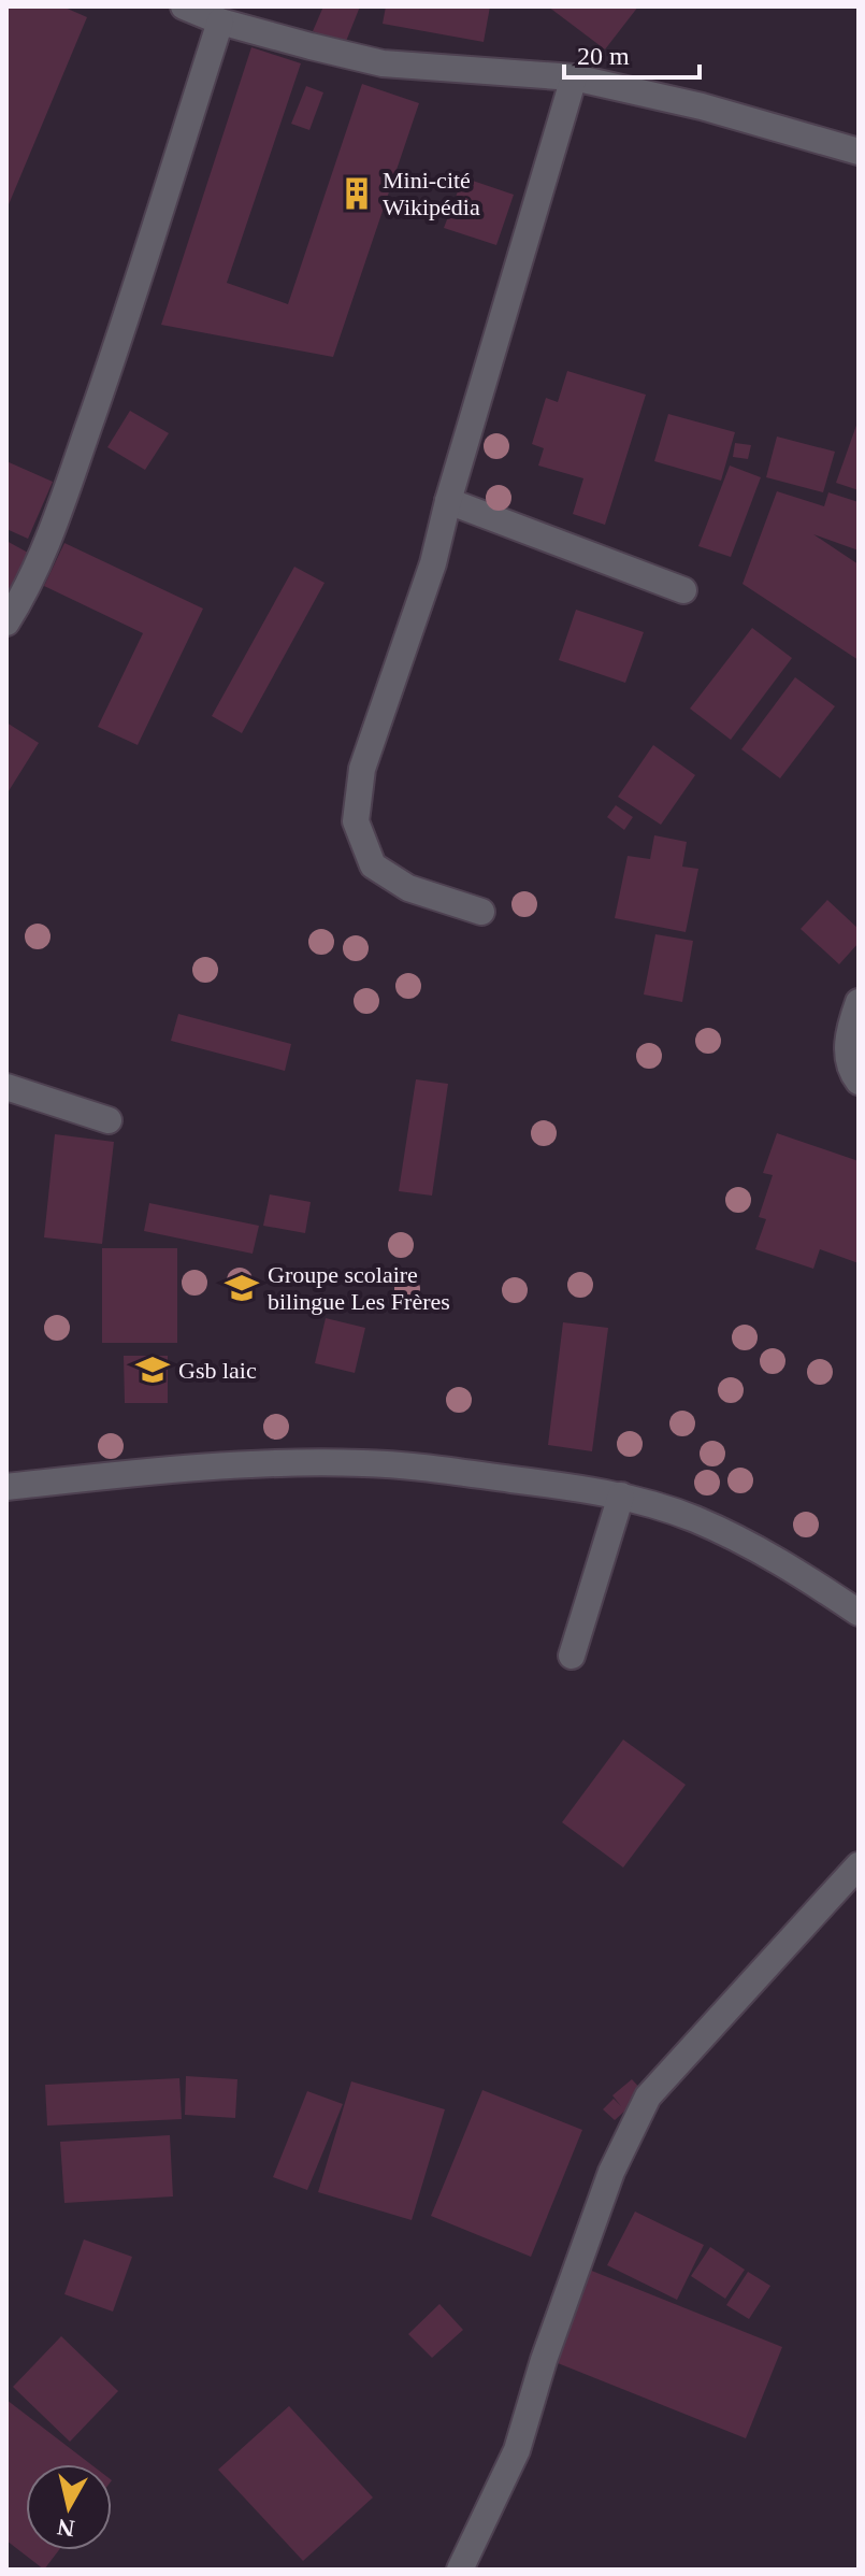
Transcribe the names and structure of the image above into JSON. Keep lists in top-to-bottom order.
{
  "places": {
    "building": ["Mini-cité Wikipédia"],
    "school or university": ["Groupe scolaire bilingue Les Frères", "Gsb laic"]
  },
  "scale_bar": "20 m",
  "north": "bottom"
}
